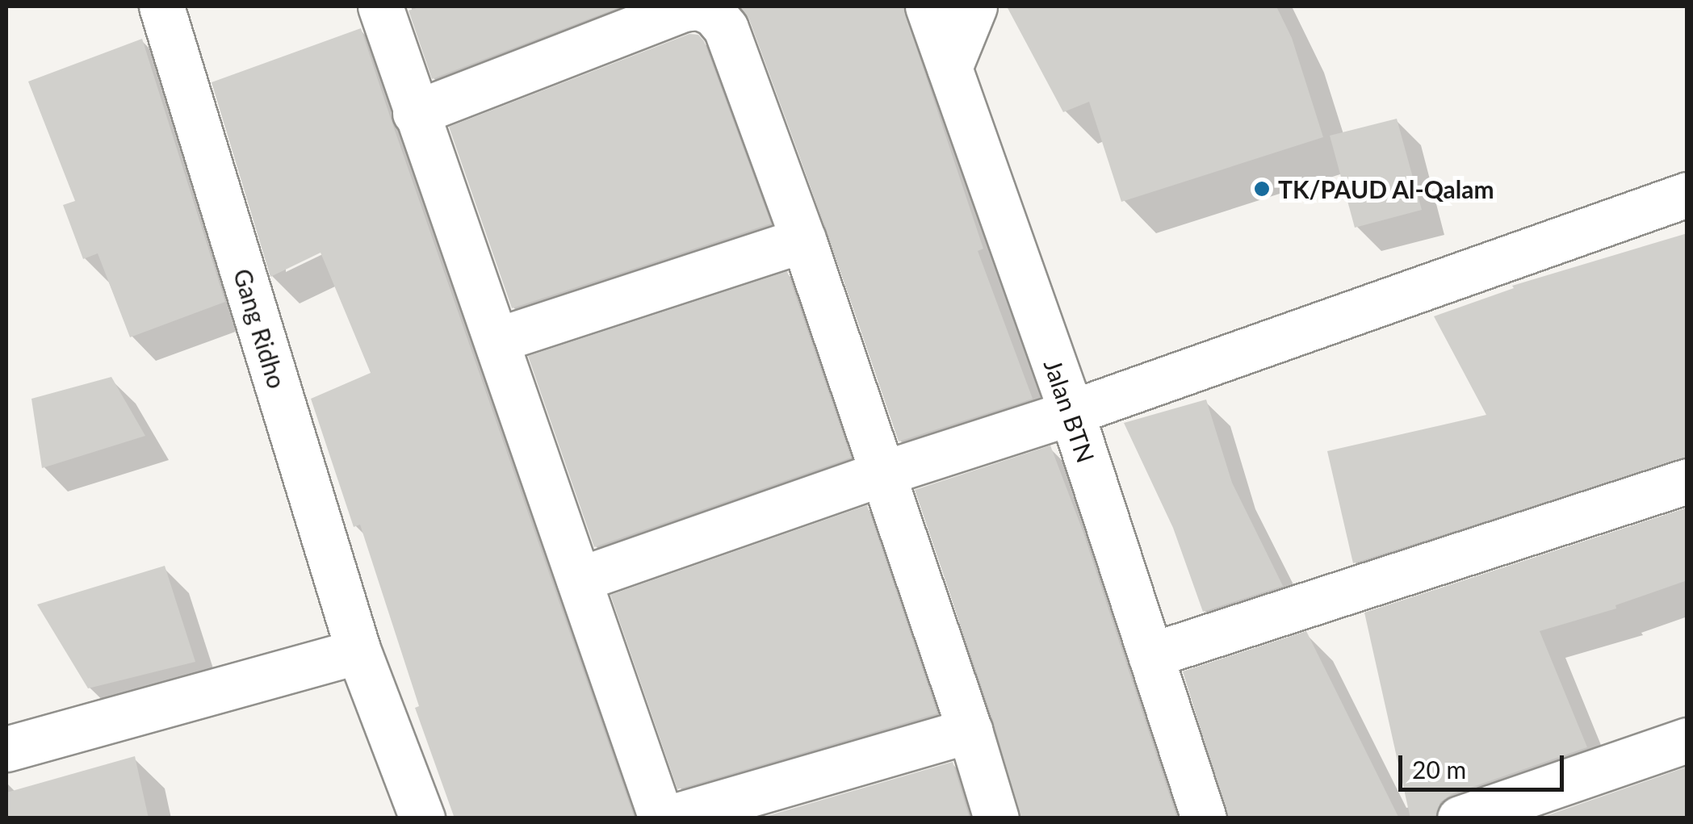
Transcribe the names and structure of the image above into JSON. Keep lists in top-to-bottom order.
{
  "streets": {
    "street": ["Gang Ridho", "Jalan BTN"]
  },
  "places": ["TK/PAUD Al-Qalam"],
  "scale_bar": "20 m"
}
